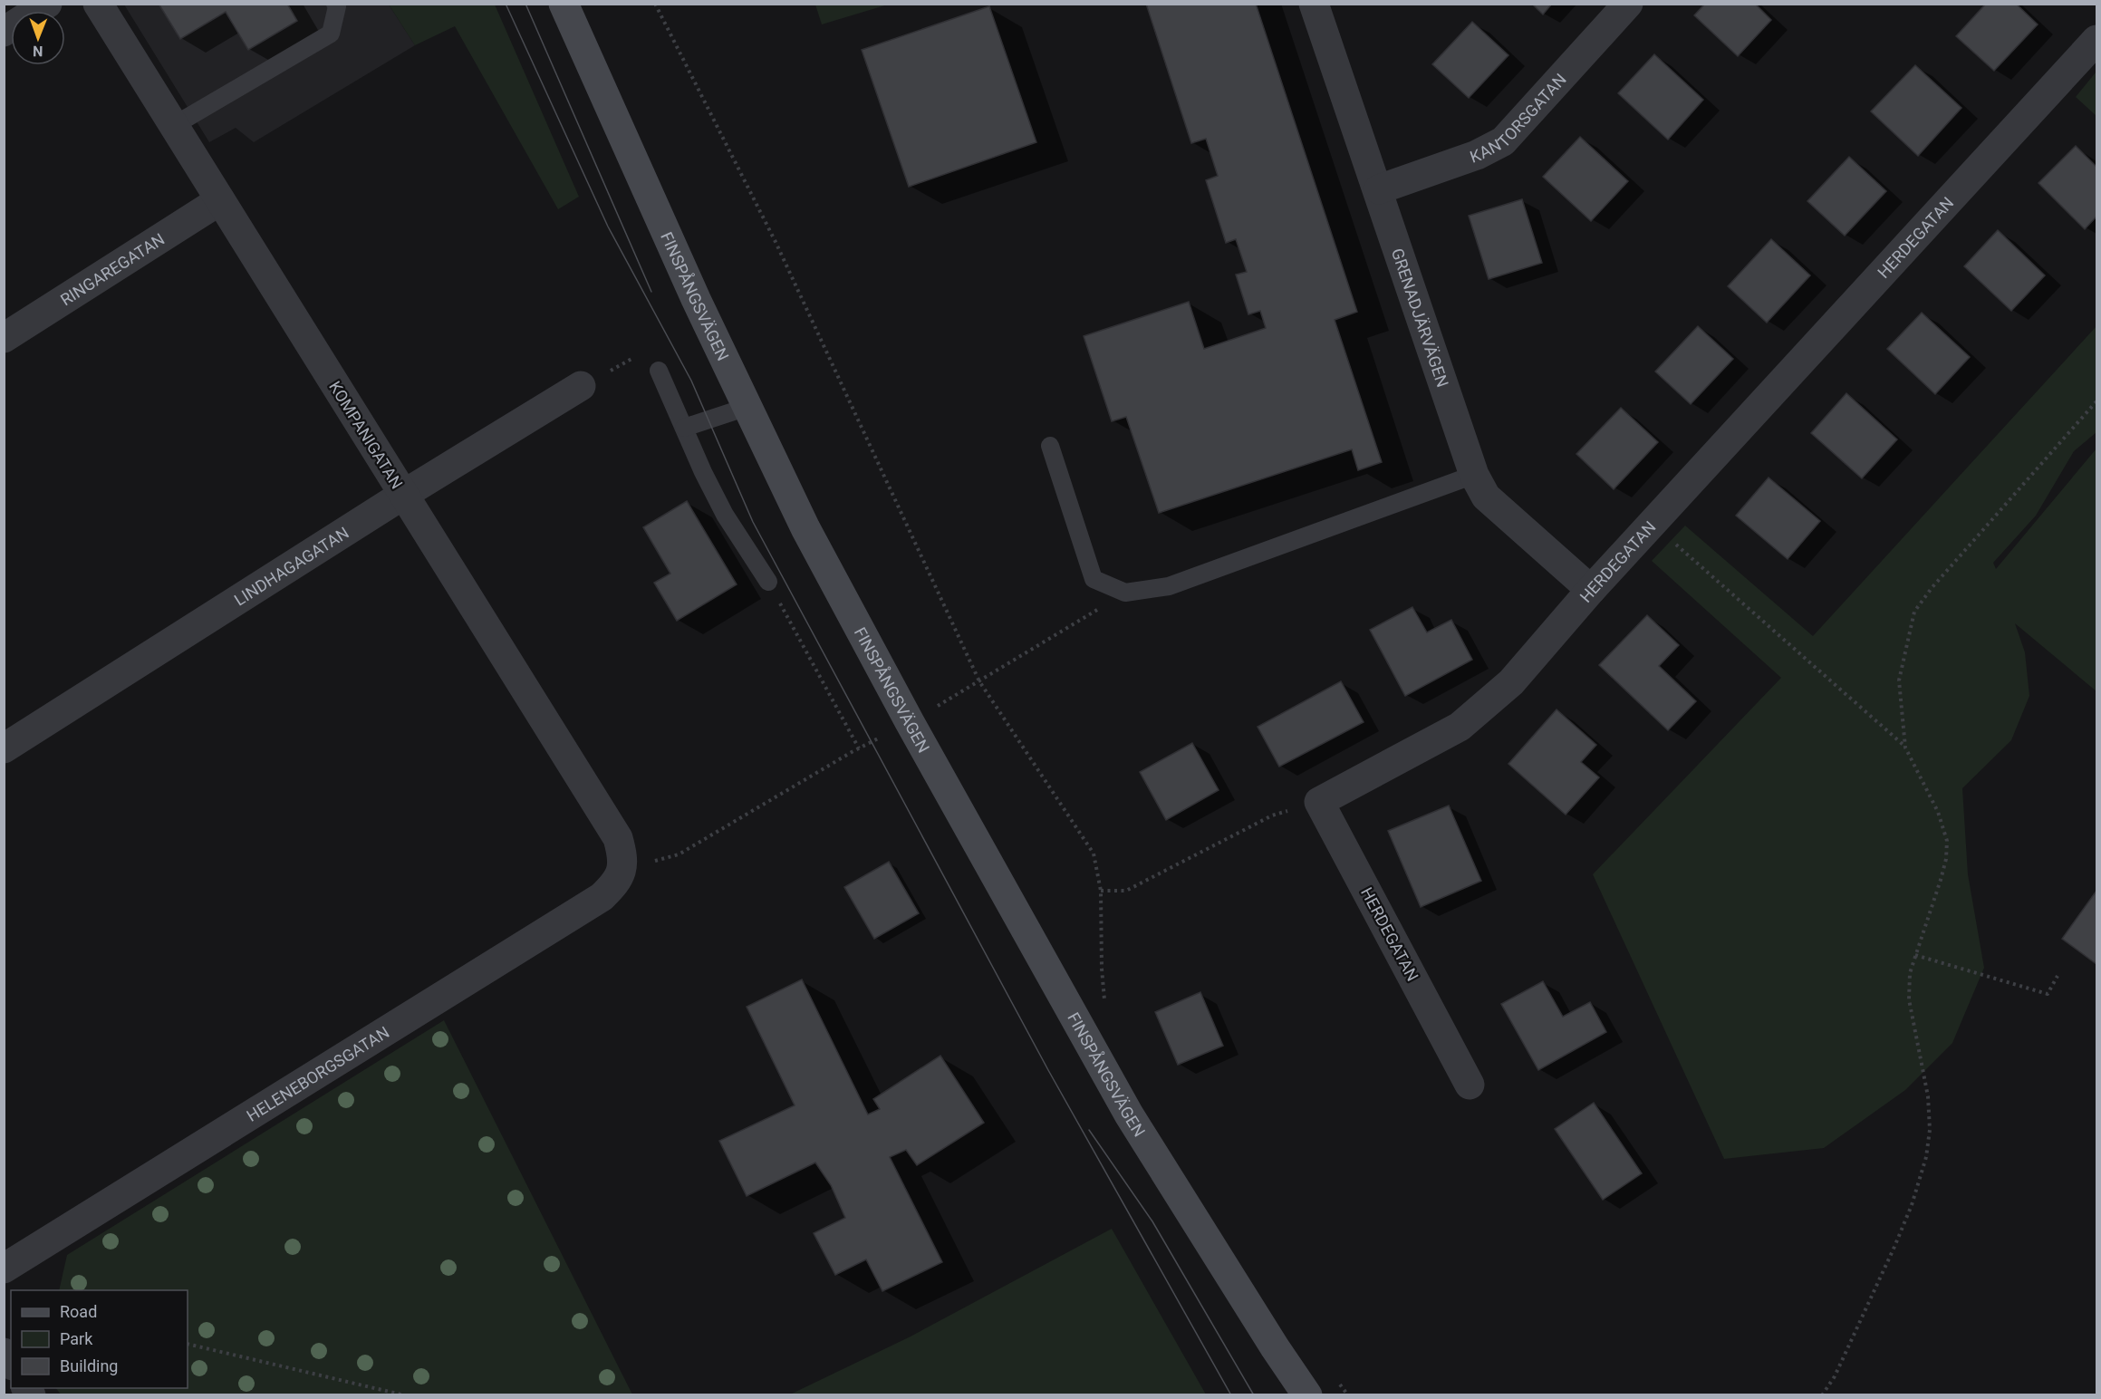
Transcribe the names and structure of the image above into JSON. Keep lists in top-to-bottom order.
{
  "streets": {
    "main road": ["FINSPÅNGSVÄGEN"],
    "street": [
      "KANTORSGATAN",
      "HERDEGATAN",
      "RINGAREGATAN",
      "GRENADJÄRVÄGEN",
      "KOMPANIGATAN",
      "LINDHAGAGATAN",
      "HELENEBORGSGATAN"
    ]
  },
  "crossings": [
    ["KANTORSGATAN", "GRENADJÄRVÄGEN"],
    ["HERDEGATAN", "GRENADJÄRVÄGEN"],
    ["RINGAREGATAN", "KOMPANIGATAN"],
    ["KOMPANIGATAN", "LINDHAGAGATAN"],
    ["KOMPANIGATAN", "HELENEBORGSGATAN"]
  ],
  "legend": ["Road", "Park", "Building"],
  "north": "bottom"
}
